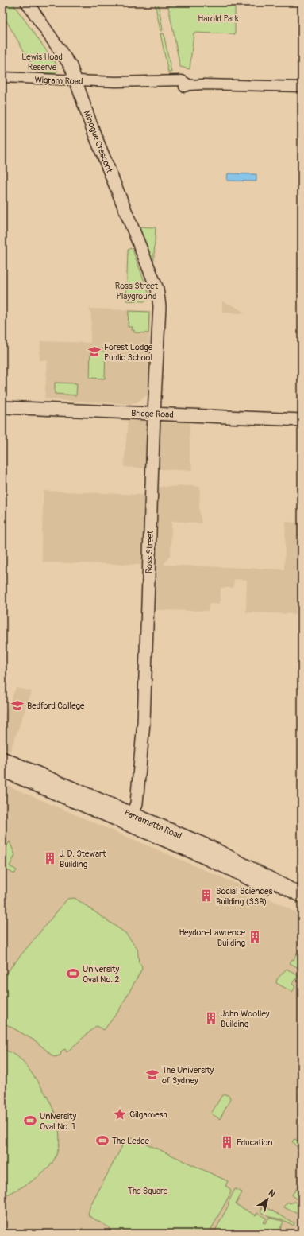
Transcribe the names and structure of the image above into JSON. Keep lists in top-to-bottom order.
{
  "streets": {
    "highway": ["Parramatta Road"],
    "main road": ["Minogue Crescent", "Bridge Road", "Ross Street"],
    "street": ["Wigram Road"]
  },
  "crossings": [
    ["Wigram Road", "Minogue Crescent"],
    ["Minogue Crescent", "Ross Street"],
    ["Bridge Road", "Ross Street"],
    ["Ross Street", "Parramatta Road"]
  ],
  "parks": [
    "Harold Park",
    "Lewis Hoad Reserve",
    "Ross Street Playground",
    "The Square"
  ],
  "places": {
    "school or university": ["Forest Lodge Public School", "Bedford College", "The University of Sydney"],
    "building": [
      "J. D. Stewart Building",
      "Social Sciences Building (SSB)",
      "Heydon-Lawrence Building",
      "John Woolley Building",
      "Education"
    ],
    "sports": ["University Oval No. 2", "University Oval No. 1", "The Ledge"],
    "place": ["Gilgamesh"]
  },
  "north": "top right"
}
